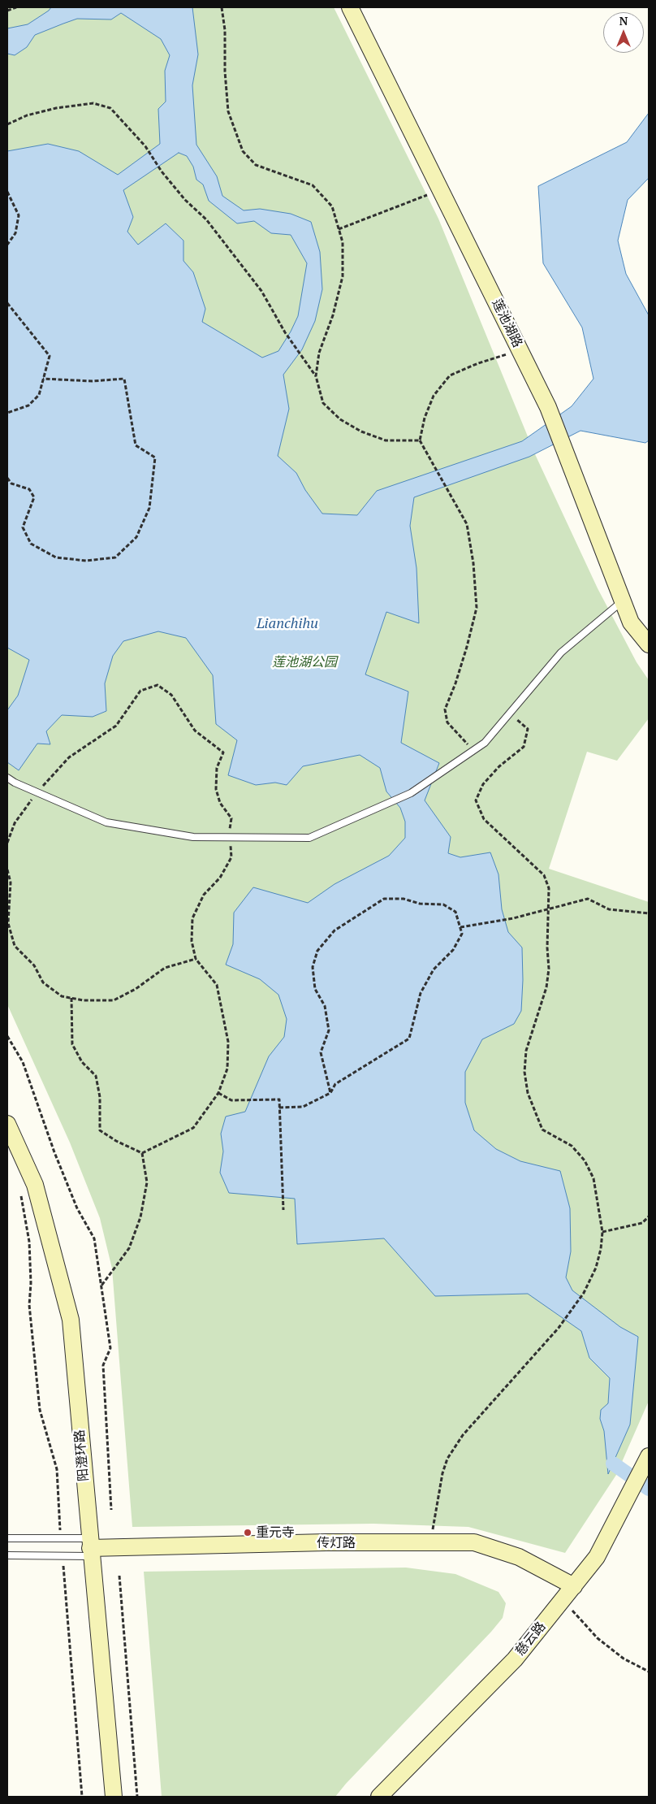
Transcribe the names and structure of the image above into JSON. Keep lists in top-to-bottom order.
{
  "streets": {
    "street": [
      "莲池湖路",
      "阳澄环路",
      "传灯路",
      "慈云路"
    ]
  },
  "crossings": [
    ["阳澄环路", "传灯路"],
    ["传灯路", "慈云路"]
  ],
  "water": ["Lianchihu"],
  "parks": ["莲池湖公园"],
  "places": ["重元寺"],
  "north": "top"
}
